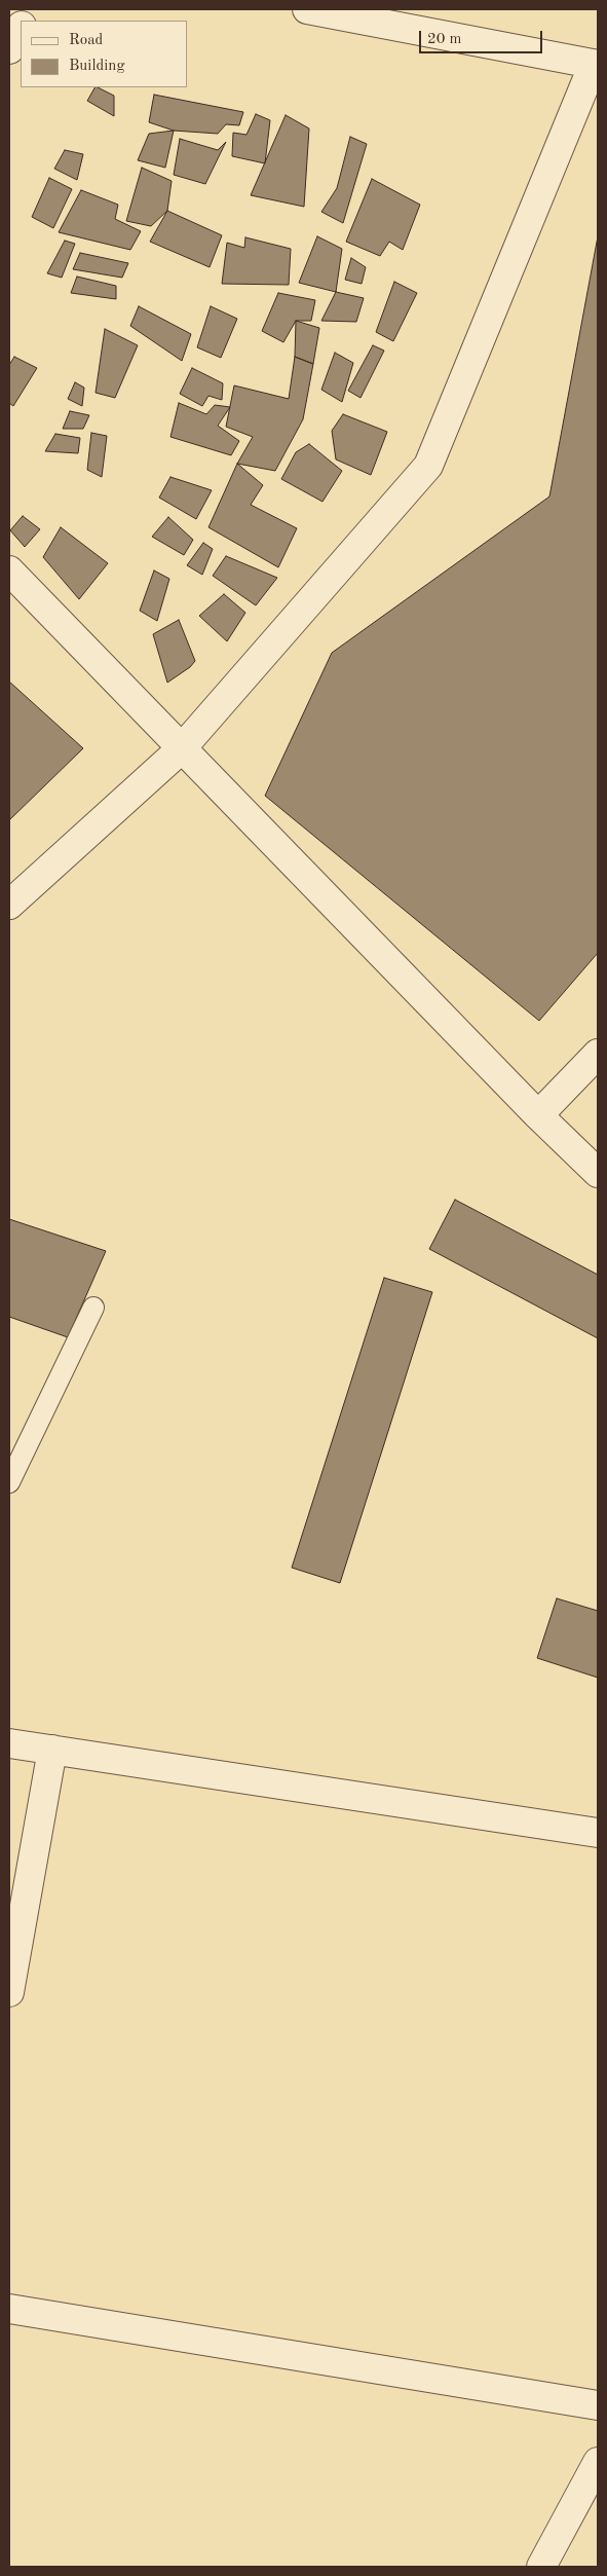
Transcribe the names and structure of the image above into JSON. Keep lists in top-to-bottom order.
{
  "legend": ["Road", "Building"],
  "scale_bar": "20 m"
}
